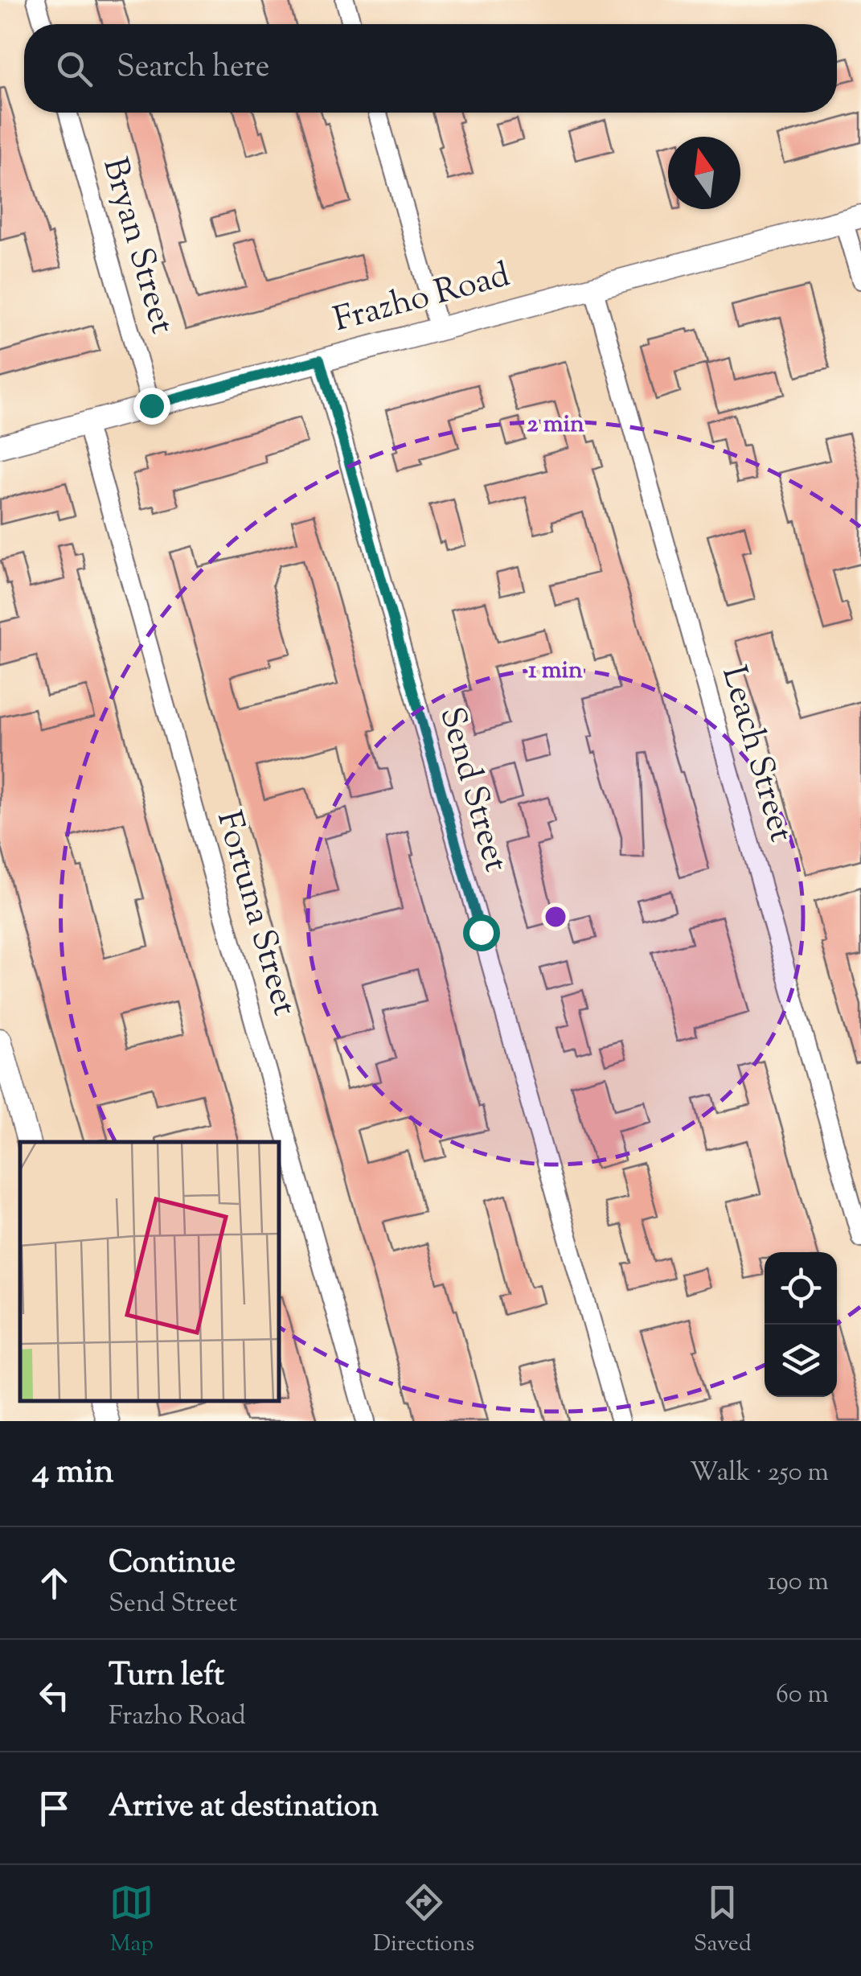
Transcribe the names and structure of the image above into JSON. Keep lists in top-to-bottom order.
{
  "streets": {
    "street": [
      "Bryan Street",
      "Frazho Road",
      "Leach Street",
      "Send Street",
      "Fortuna Street"
    ]
  },
  "crossings": [
    ["Bryan Street", "Frazho Road"],
    ["Frazho Road", "Leach Street"],
    ["Frazho Road", "Send Street"],
    ["Frazho Road", "Fortuna Street"]
  ],
  "north": "top",
  "page": {
    "search": "Search here",
    "heading": ["4 min", "Walk · 250 m"],
    "list": [
      ["Continue", "Send Street", "190 m"],
      ["Turn left", "Frazho Road", "60 m"],
      "Arrive at destination"
    ],
    "nav": ["Map", "Directions", "Saved"]
  },
  "rings": ["2 min", "1 min"]
}
